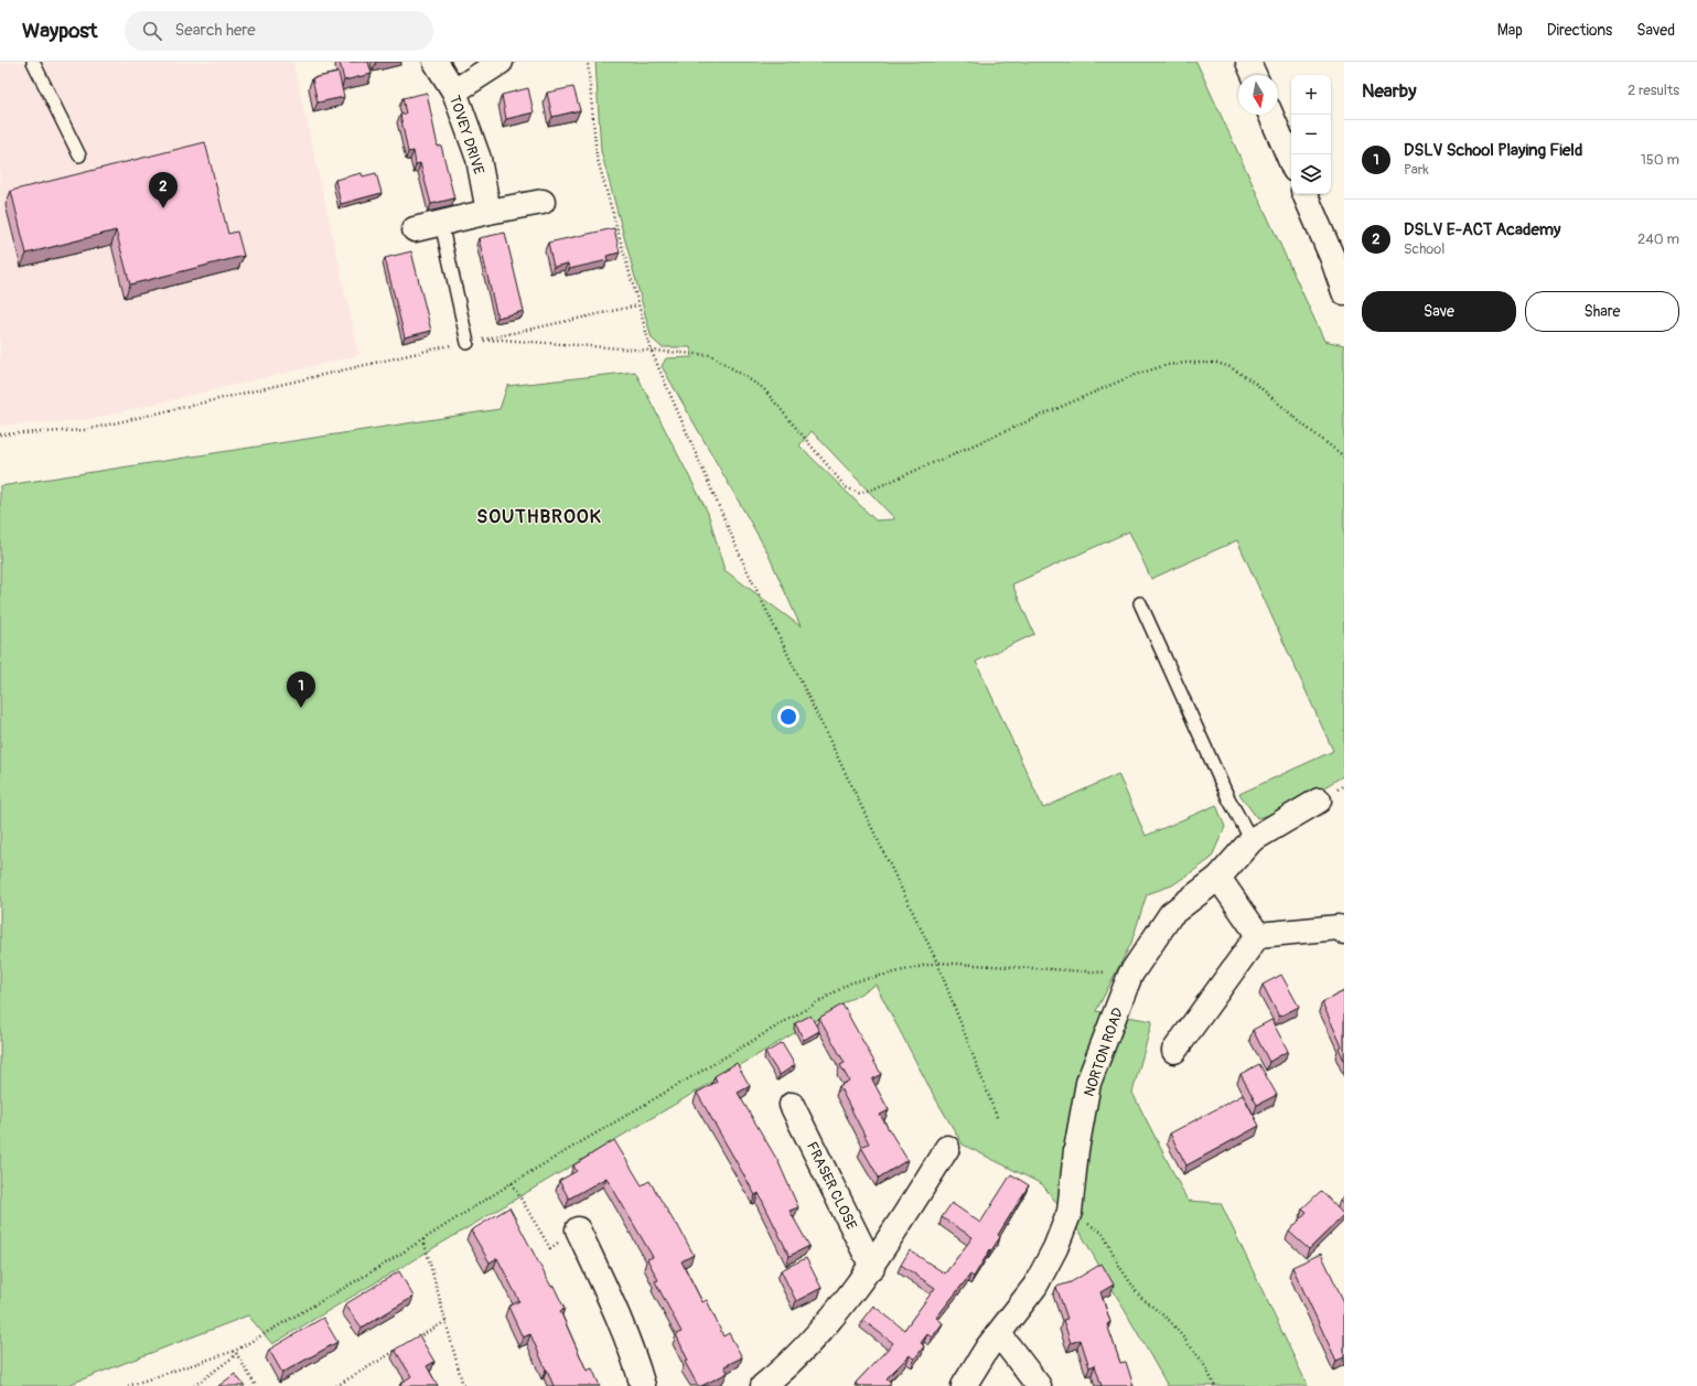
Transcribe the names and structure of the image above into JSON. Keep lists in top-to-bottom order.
{
  "streets": {
    "street": ["TOVEY DRIVE", "NORTON ROAD", "FRASER CLOSE"]
  },
  "districts": ["SOUTHBROOK"],
  "north": "bottom",
  "page": {
    "header": "Waypost",
    "search": "Search here",
    "nav": ["Map", "Directions", "Saved"],
    "heading": ["Nearby", "2 results"],
    "map_buttons": ["+", "−"],
    "list": [
      {
        "mark": "1",
        "name": "DSLV School Playing Field",
        "note": "Park",
        "value": "150 m"
      },
      {
        "mark": "2",
        "name": "DSLV E-ACT Academy",
        "note": "School",
        "value": "240 m"
      }
    ],
    "pins": ["2", "1"],
    "buttons": ["Save", "Share"]
  }
}
